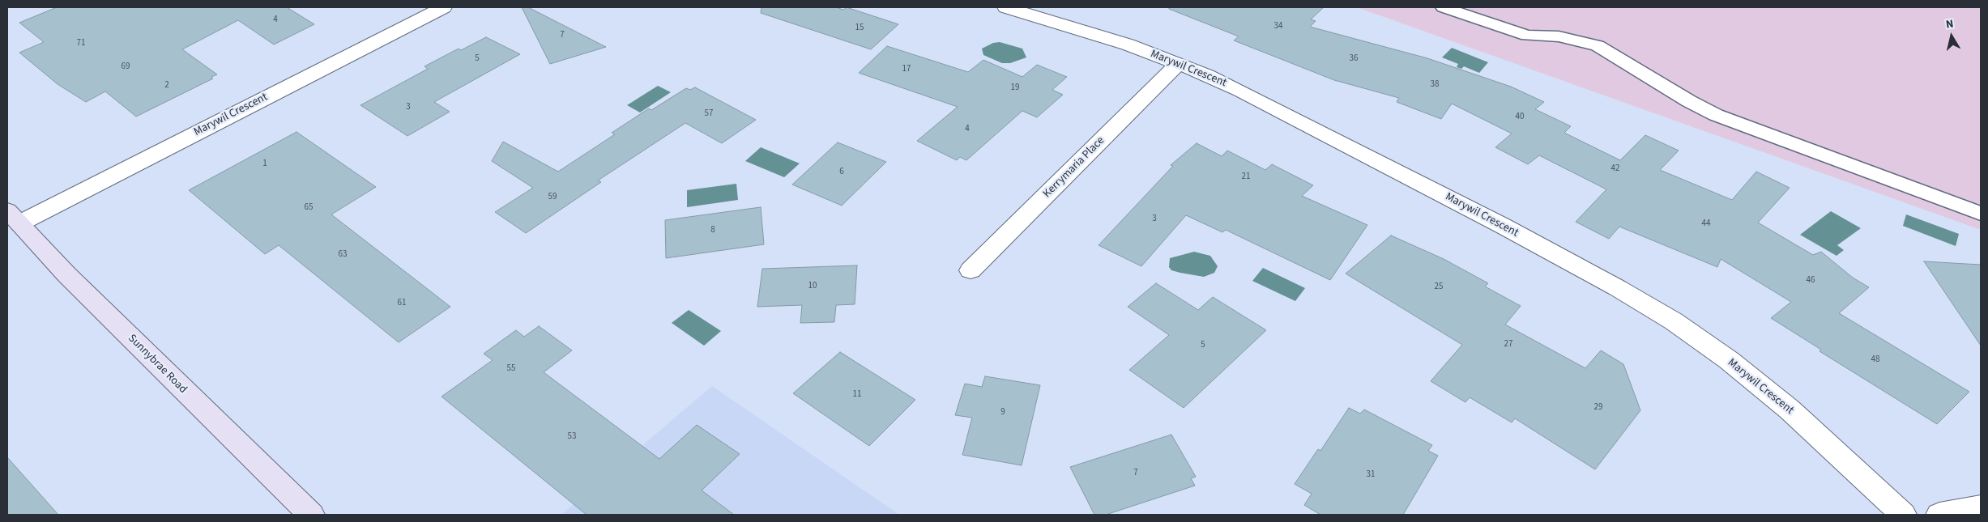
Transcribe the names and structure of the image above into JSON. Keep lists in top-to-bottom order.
{
  "streets": {
    "main road": ["Sunnybrae Road"],
    "street": ["Marywil Crescent", "Kerrymaria Place"]
  },
  "crossings": [
    ["Marywil Crescent", "Kerrymaria Place"],
    ["Marywil Crescent", "Sunnybrae Road"]
  ],
  "house_numbers": [
    "4",
    "34",
    "15",
    "7",
    "71",
    "5",
    "36",
    "69",
    "17",
    "38",
    "2",
    "19",
    "3",
    "57",
    "40",
    "4",
    "1",
    "42",
    "6",
    "21",
    "59",
    "65",
    "3",
    "44",
    "8",
    "63",
    "46",
    "10",
    "25",
    "61",
    "27",
    "5",
    "48",
    "55",
    "11",
    "29",
    "9",
    "53",
    "7",
    "31"
  ],
  "north": "top"
}
